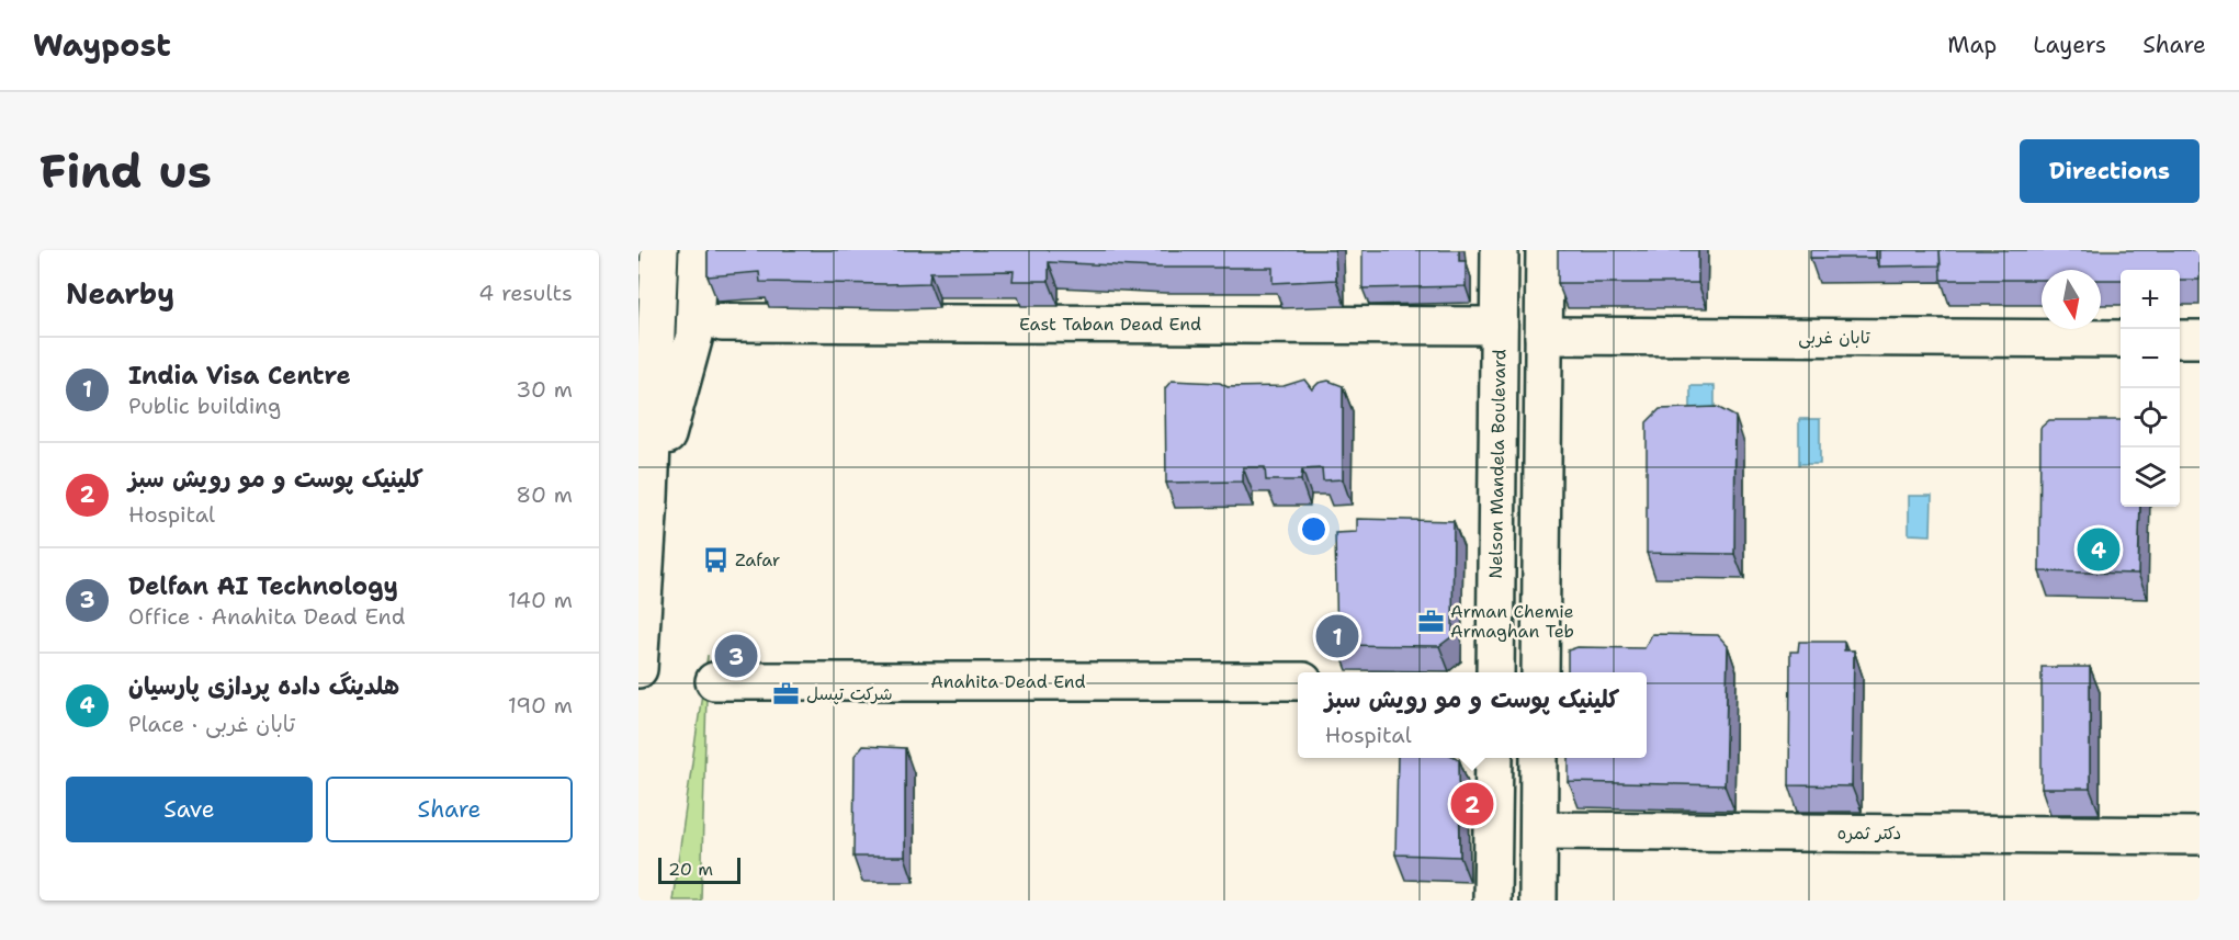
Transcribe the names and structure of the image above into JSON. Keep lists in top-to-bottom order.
{
  "streets": {
    "main road": [
      "East Taban Dead End",
      "تابان غربی",
      "Nelson Mandela Boulevard",
      "Anahita Dead End",
      "دکتر ثمره"
    ]
  },
  "crossings": [
    ["East Taban Dead End", "Nelson Mandela Boulevard"]
  ],
  "places": {
    "bus stop": ["Zafar"],
    "office": ["Arman Chemie Armaghan Teb", "شرکت تپسل"]
  },
  "scale_bar": "20 m",
  "north": "bottom",
  "page": {
    "header": "Waypost",
    "nav": ["Map", "Layers", "Share"],
    "buttons": [
      "Directions",
      ["Save", "Share"]
    ],
    "title": "Find us",
    "heading": ["Nearby", "4 results"],
    "map_buttons": ["+", "−"],
    "list": [
      {
        "mark": "1",
        "name": "India Visa Centre",
        "note": "Public building",
        "value": "30 m"
      },
      {
        "mark": "2",
        "name": "کلینیک پوست و مو رویش سبز",
        "note": "Hospital",
        "value": "80 m"
      },
      {
        "mark": "3",
        "name": "Delfan AI Technology",
        "note": "Office · Anahita Dead End",
        "value": "140 m"
      },
      {
        "mark": "4",
        "name": "هلدینگ داده پردازی پارسیان",
        "note": "Place · تابان غربی",
        "value": "190 m"
      }
    ],
    "pins": [
      "4",
      "1",
      "3",
      "2"
    ],
    "popup": ["کلینیک پوست و مو رویش سبز", "Hospital"],
    "scale": "20 m"
  }
}
